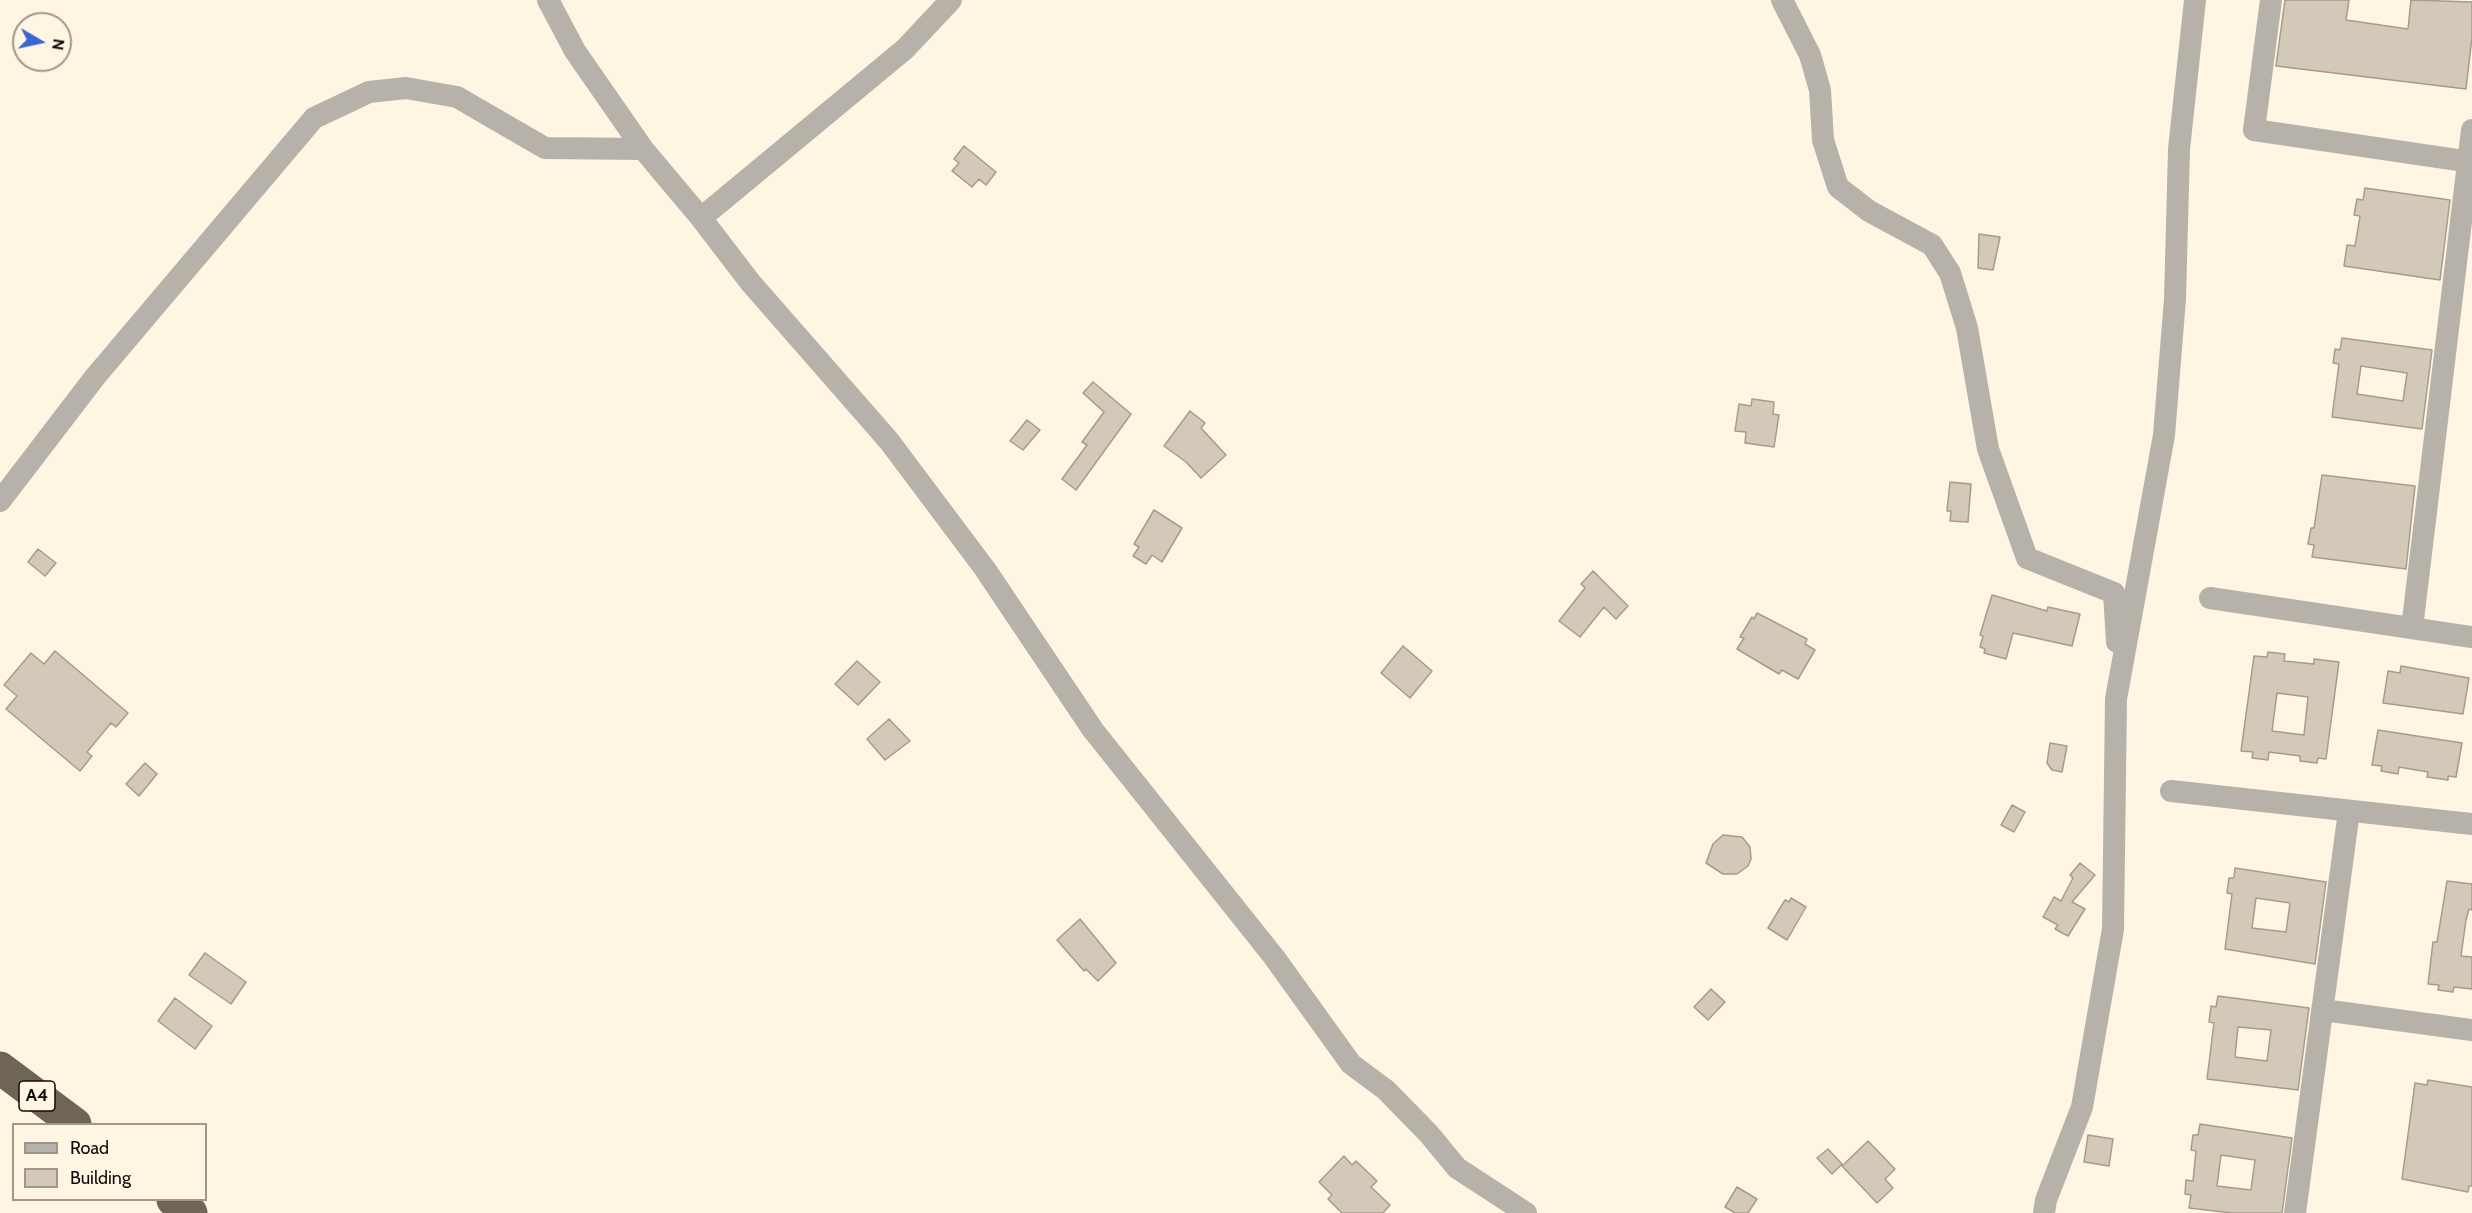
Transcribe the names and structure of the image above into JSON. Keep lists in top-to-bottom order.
{
  "streets": {
    "highway": ["A4"]
  },
  "legend": ["Road", "Building"],
  "north": "right"
}
